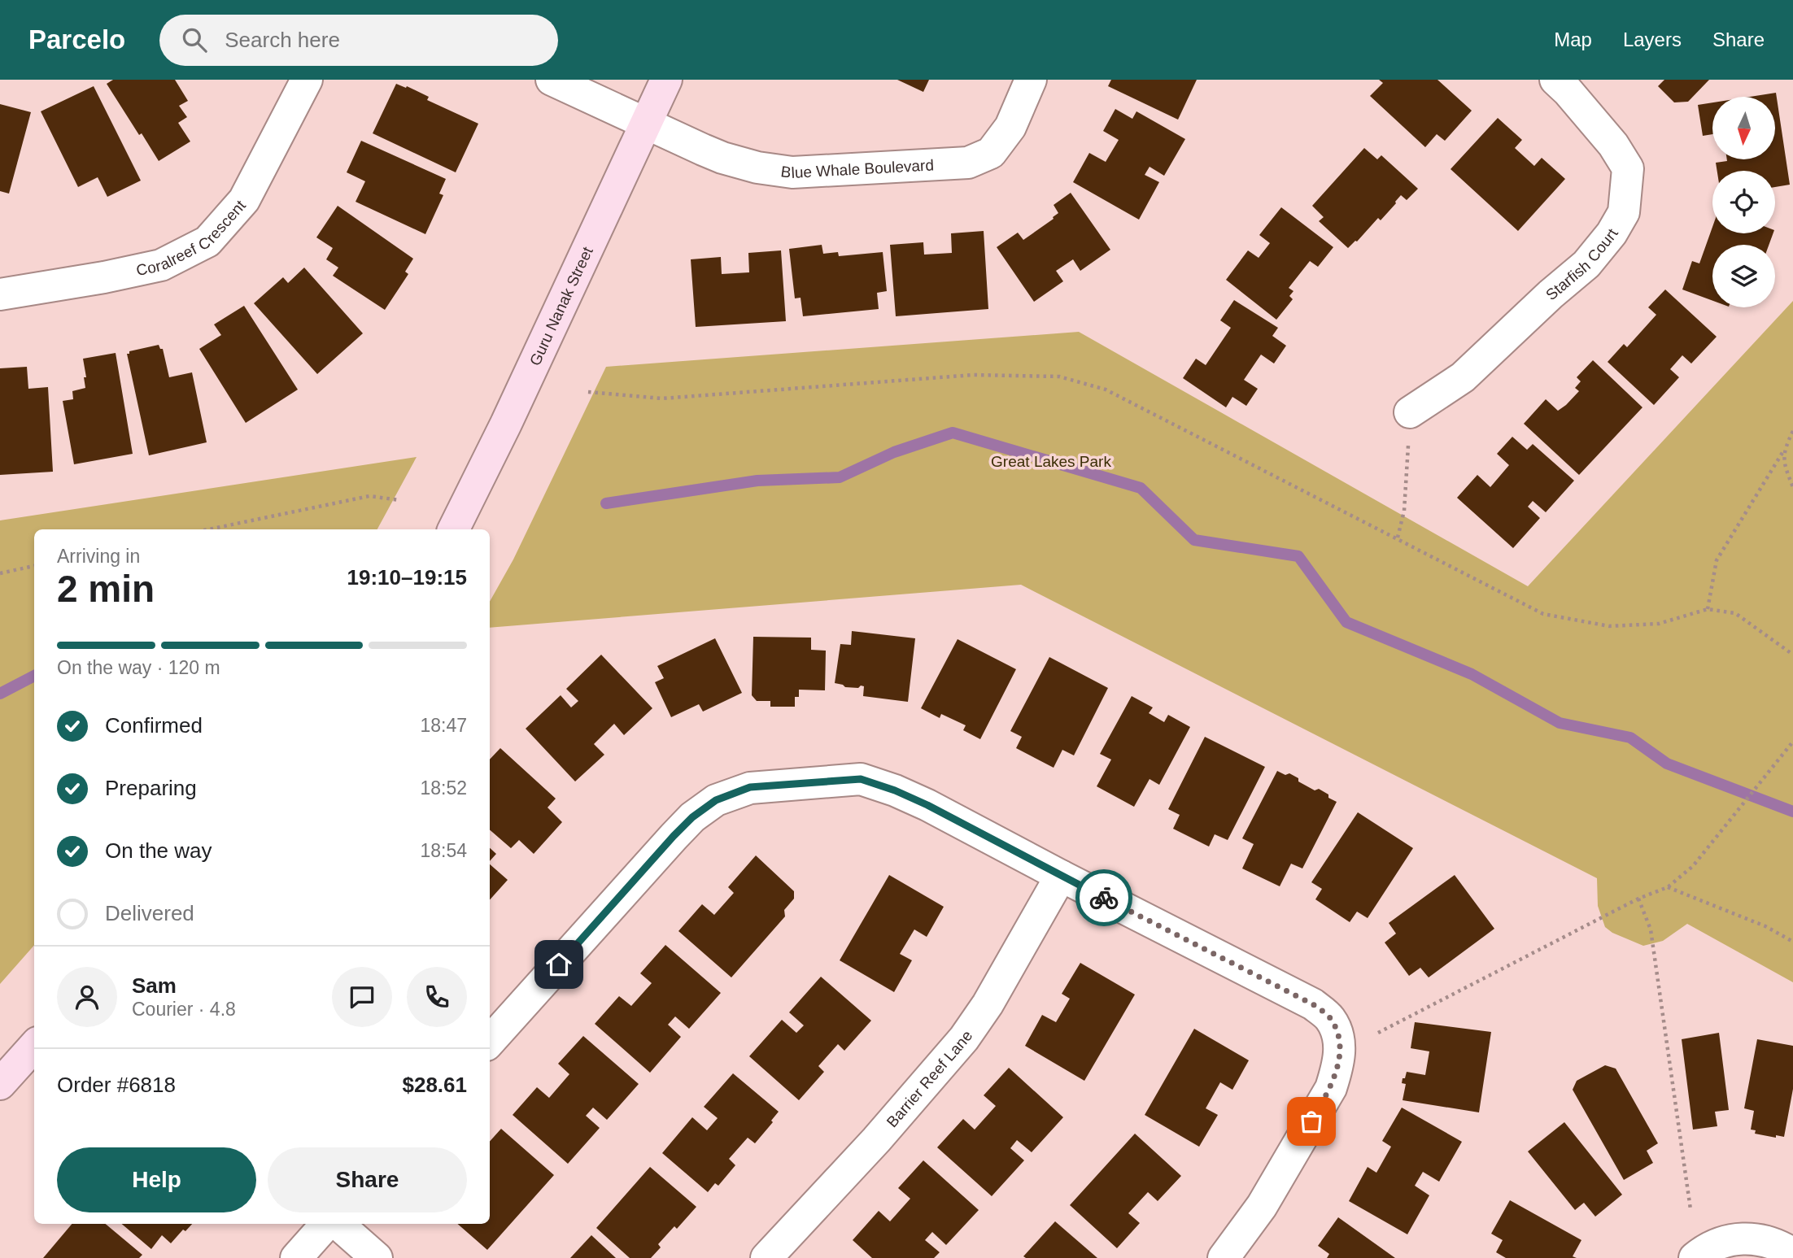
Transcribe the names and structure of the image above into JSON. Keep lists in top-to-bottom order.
{
  "streets": {
    "street": [
      "Blue Whale Boulevard",
      "Coralreef Crescent",
      "Starfish Court",
      "Guru Nanak Street",
      "Barrier Reef Lane"
    ]
  },
  "crossings": [
    ["Blue Whale Boulevard", "Guru Nanak Street"]
  ],
  "parks": ["Great Lakes Park"],
  "north": "bottom",
  "page": {
    "header": "Parcelo",
    "search": "Search here",
    "nav": ["Map", "Layers", "Share"],
    "heading": ["2 min", "Arriving in", "19:10–19:15"],
    "panel": [
      "Sam",
      "Courier · 4.8",
      "Order #6818",
      "$28.61"
    ],
    "bar": "On the way · 120 m",
    "list": [
      ["Confirmed", "18:47"],
      ["Preparing", "18:52"],
      ["On the way", "18:54"],
      "Delivered"
    ],
    "buttons": ["Help", "Share"]
  }
}
